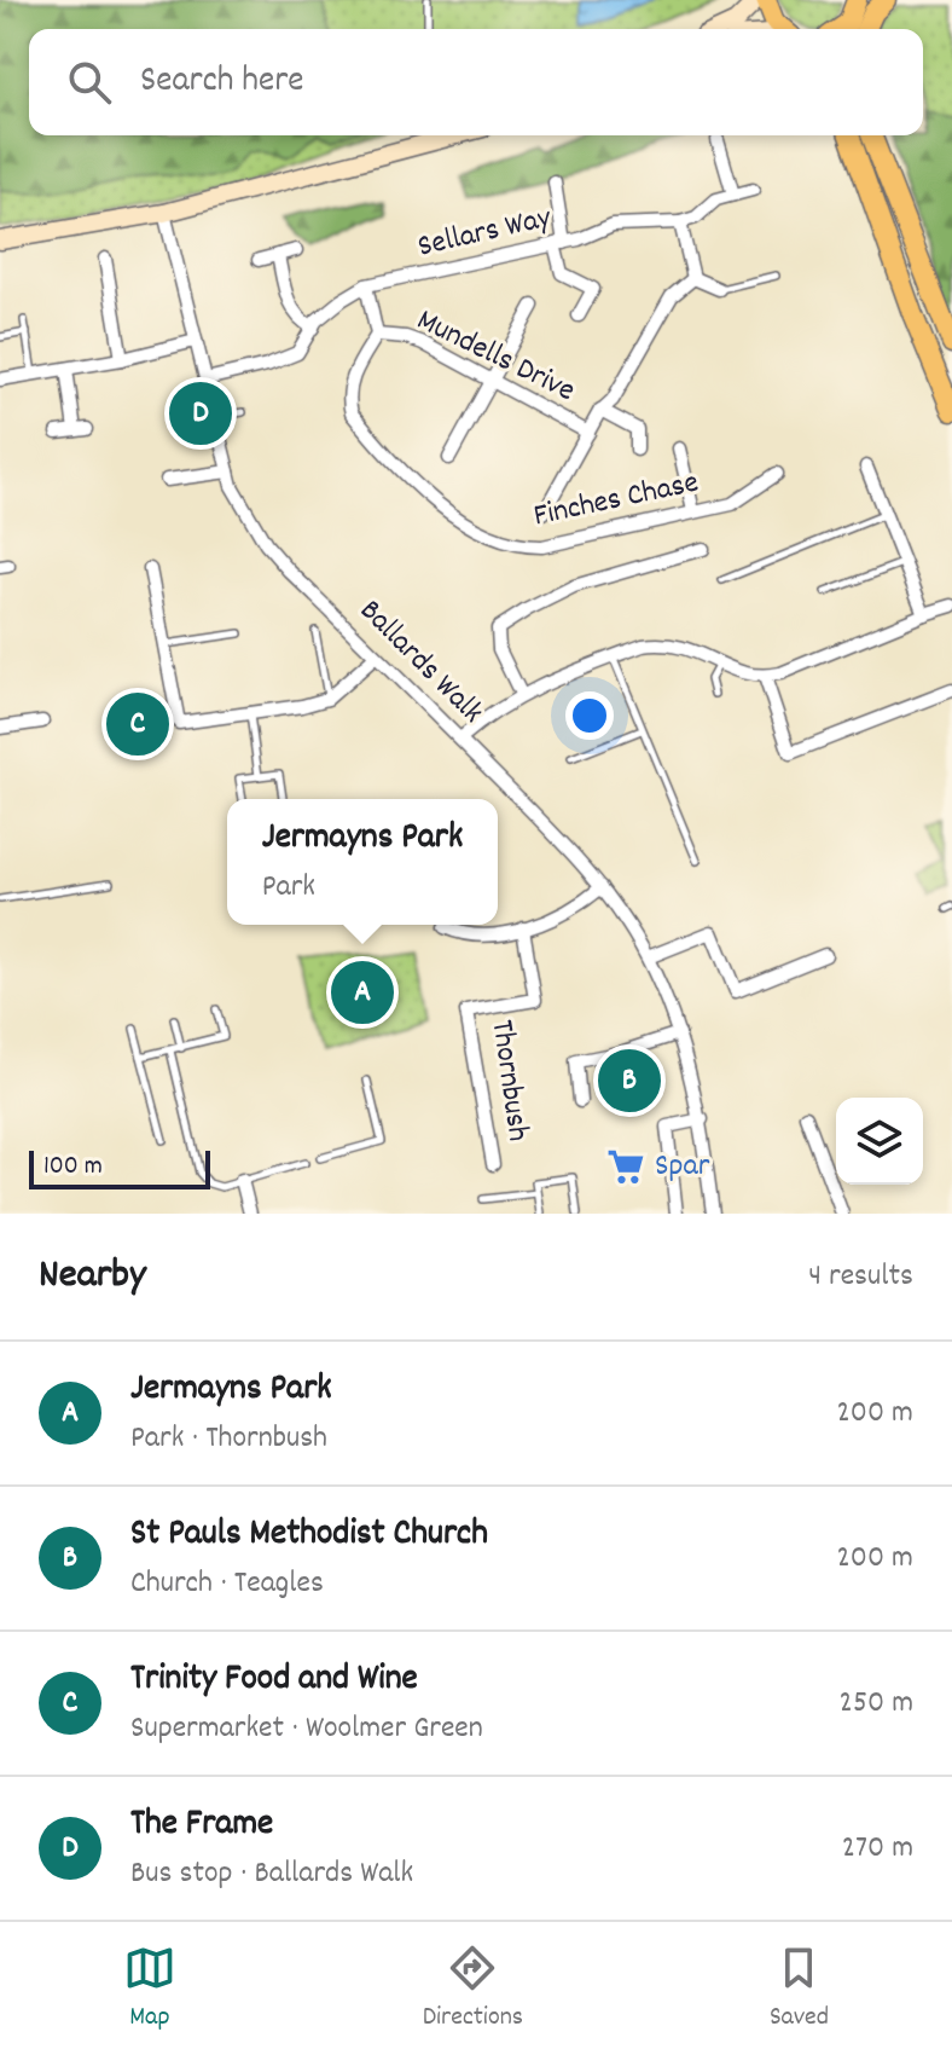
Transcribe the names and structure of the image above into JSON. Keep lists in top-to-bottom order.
{
  "streets": {
    "street": [
      "Sellars Way",
      "Mundells Drive",
      "Finches Chase",
      "Ballards Walk",
      "Thornbush"
    ]
  },
  "crossings": [
    ["Sellars Way", "Ballards Walk"],
    ["Mundells Drive", "Finches Chase"]
  ],
  "places": {
    "supermarket": ["Spar"]
  },
  "scale_bar": "100 m",
  "page": {
    "search": "Search here",
    "pins": [
      "D",
      "C",
      "A",
      "B"
    ],
    "popup": ["Jermayns Park", "Park"],
    "scale": "100 m",
    "heading": ["Nearby", "4 results"],
    "list": [
      {
        "mark": "A",
        "name": "Jermayns Park",
        "note": "Park · Thornbush",
        "value": "200 m"
      },
      {
        "mark": "B",
        "name": "St Pauls Methodist Church",
        "note": "Church · Teagles",
        "value": "200 m"
      },
      {
        "mark": "C",
        "name": "Trinity Food and Wine",
        "note": "Supermarket · Woolmer Green",
        "value": "250 m"
      },
      {
        "mark": "D",
        "name": "The Frame",
        "note": "Bus stop · Ballards Walk",
        "value": "270 m"
      }
    ],
    "nav": ["Map", "Directions", "Saved"]
  }
}
